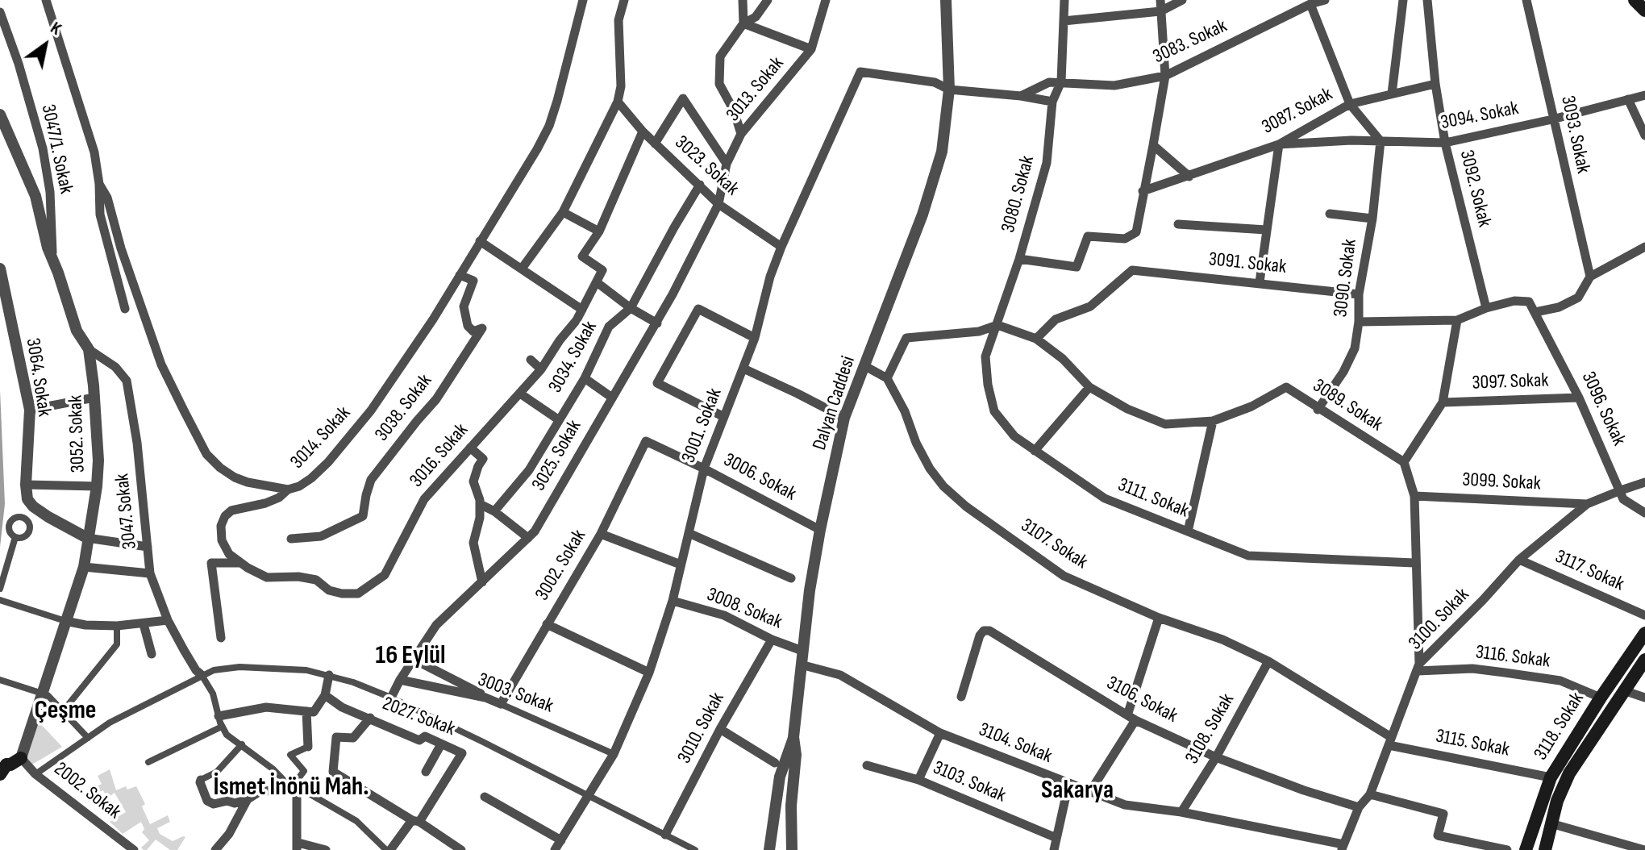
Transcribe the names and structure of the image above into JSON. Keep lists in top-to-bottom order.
{
  "streets": {
    "main road": ["3118. Sokak"],
    "street": [
      "3083. Sokak",
      "3013. Sokak",
      "3087. Sokak",
      "3094. Sokak",
      "3093. Sokak",
      "3047/1. Sokak",
      "3023. Sokak",
      "3092. Sokak",
      "3080. Sokak",
      "3091. Sokak",
      "3090. Sokak",
      "3034. Sokak",
      "3064. Sokak",
      "3097. Sokak",
      "Dalyan Caddesi",
      "3089. Sokak",
      "3038. Sokak",
      "3096. Sokak",
      "3001. Sokak",
      "3052. Sokak",
      "3014. Sokak",
      "3016. Sokak",
      "3025. Sokak",
      "3006. Sokak",
      "3099. Sokak",
      "3111. Sokak",
      "3047. Sokak",
      "3107. Sokak",
      "3002. Sokak",
      "3117. Sokak",
      "3008. Sokak",
      "3100. Sokak",
      "3116. Sokak",
      "3003. Sokak",
      "3106. Sokak",
      "2027. Sokak",
      "3010. Sokak",
      "3108. Sokak",
      "3104. Sokak",
      "3115. Sokak",
      "3103. Sokak",
      "2002. Sokak"
    ]
  },
  "crossings": [
    ["3083. Sokak", "3080. Sokak"],
    ["3013. Sokak", "3023. Sokak"],
    ["3013. Sokak", "3025. Sokak"],
    ["3087. Sokak", "3094. Sokak"],
    ["3087. Sokak", "3092. Sokak"],
    ["3094. Sokak", "3093. Sokak"],
    ["3094. Sokak", "3092. Sokak"],
    ["3094. Sokak", "3090. Sokak"],
    ["3047/1. Sokak", "3052. Sokak"],
    ["3023. Sokak", "3034. Sokak"],
    ["3023. Sokak", "3001. Sokak"],
    ["3023. Sokak", "3025. Sokak"],
    ["3080. Sokak", "3089. Sokak"],
    ["3080. Sokak", "3111. Sokak"],
    ["3091. Sokak", "3090. Sokak"],
    ["3091. Sokak", "3089. Sokak"],
    ["3090. Sokak", "3089. Sokak"],
    ["3097. Sokak", "3096. Sokak"],
    ["Dalyan Caddesi", "3001. Sokak"],
    ["Dalyan Caddesi", "3006. Sokak"],
    ["Dalyan Caddesi", "3008. Sokak"],
    ["Dalyan Caddesi", "3104. Sokak"],
    ["3089. Sokak", "3111. Sokak"],
    ["3038. Sokak", "3014. Sokak"],
    ["3096. Sokak", "3100. Sokak"],
    ["3001. Sokak", "3006. Sokak"],
    ["3001. Sokak", "3008. Sokak"],
    ["3001. Sokak", "3003. Sokak"],
    ["3052. Sokak", "3047. Sokak"],
    ["3052. Sokak", "2002. Sokak"],
    ["3014. Sokak", "3016. Sokak"],
    ["3025. Sokak", "3003. Sokak"],
    ["3006. Sokak", "3002. Sokak"],
    ["3099. Sokak", "3100. Sokak"],
    ["3107. Sokak", "3100. Sokak"],
    ["3107. Sokak", "3108. Sokak"],
    ["3107. Sokak", "3115. Sokak"],
    ["3002. Sokak", "3003. Sokak"],
    ["3117. Sokak", "3100. Sokak"],
    ["3008. Sokak", "3010. Sokak"],
    ["3100. Sokak", "3116. Sokak"],
    ["3100. Sokak", "3106. Sokak"],
    ["3100. Sokak", "3104. Sokak"],
    ["3100. Sokak", "3115. Sokak"],
    ["3116. Sokak", "3118. Sokak"],
    ["3106. Sokak", "3108. Sokak"],
    ["3118. Sokak", "3115. Sokak"],
    ["3108. Sokak", "3104. Sokak"]
  ],
  "districts": [
    "16 Eylül",
    "Çeşme",
    "İsmet İnönü Mah.",
    "Sakarya"
  ],
  "north": "top right"
}
